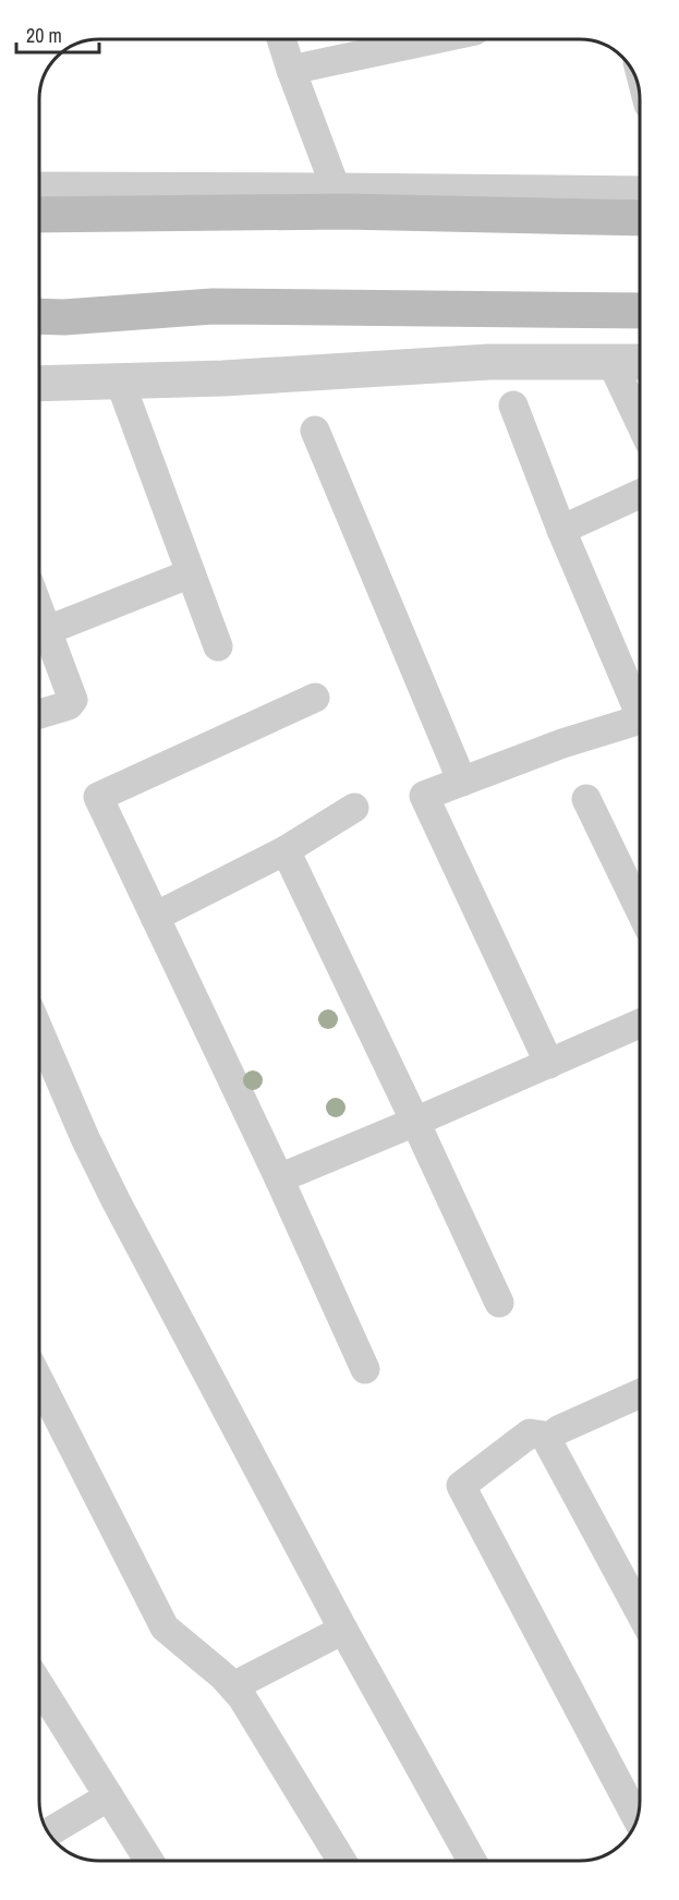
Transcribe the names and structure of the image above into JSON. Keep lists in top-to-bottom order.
{
  "scale_bar": "20 m"
}
